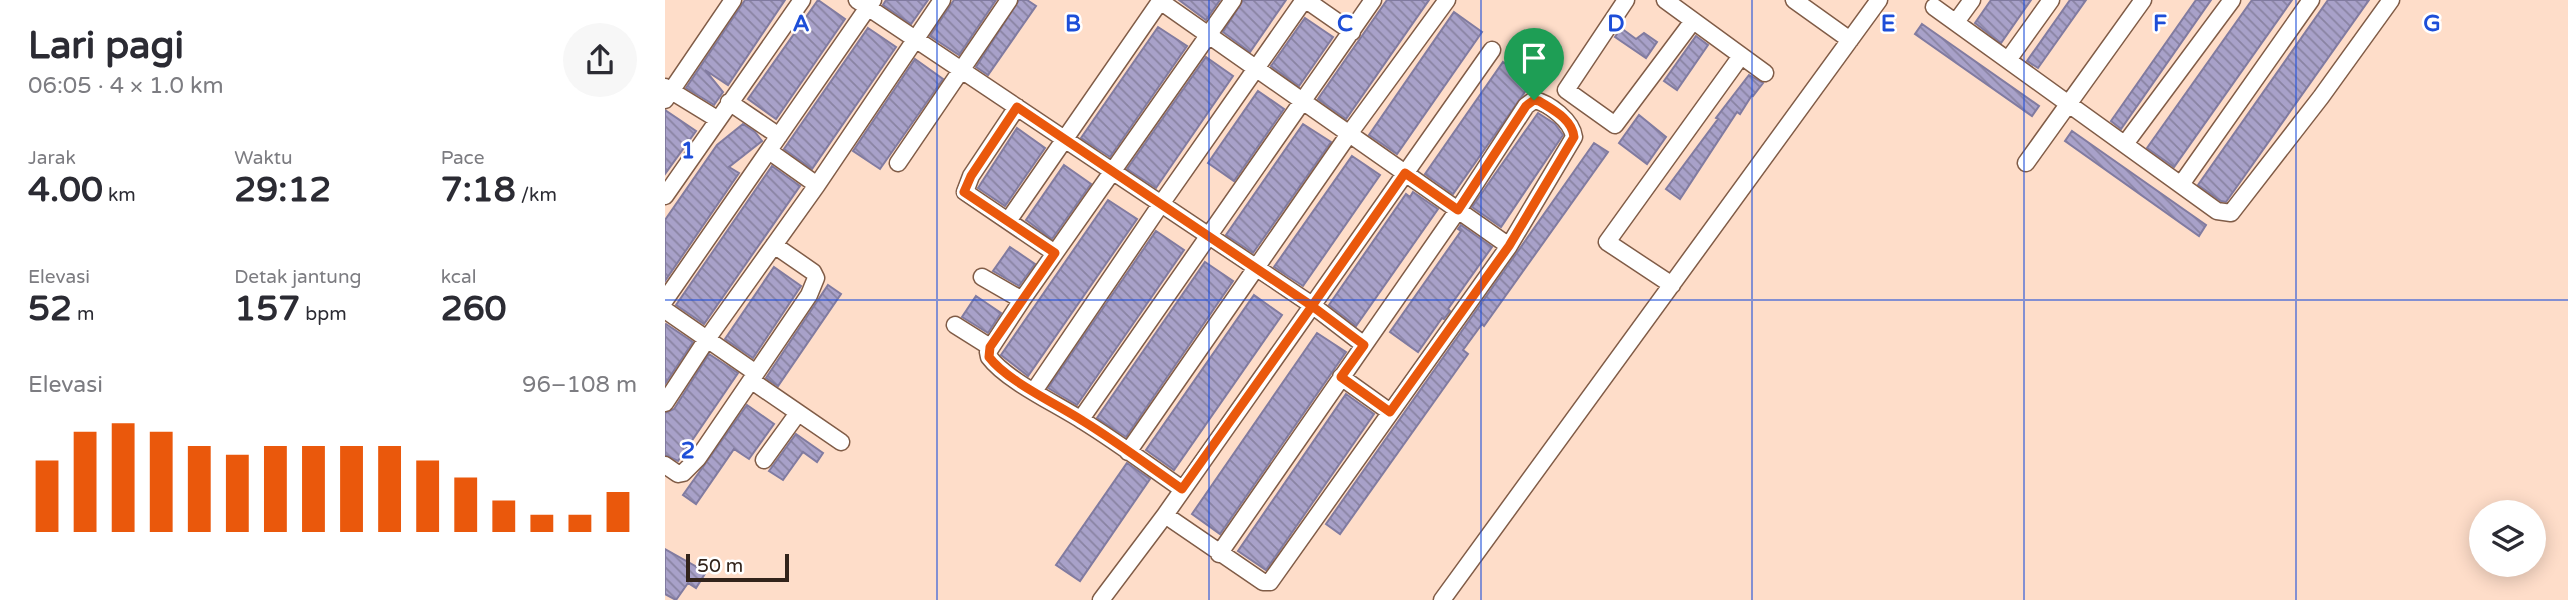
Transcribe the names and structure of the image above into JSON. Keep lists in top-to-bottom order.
{
  "scale_bar": "50 m",
  "page": {
    "heading": ["Lari pagi", "06:05 · 4 × 1.0 km"],
    "stats": [
      ["Jarak", "4.00 km"],
      ["Waktu", "29:12"],
      ["Pace", "7:18 /km"],
      ["Elevasi", "52 m"],
      ["Detak jantung", "157 bpm"],
      ["kcal", "260"]
    ],
    "chart": ["Elevasi", "96–108 m"],
    "scale": "50 m"
  },
  "grid": {
    "columns": [
      "A",
      "B",
      "C",
      "D",
      "E",
      "F",
      "G"
    ],
    "rows": ["1", "2"]
  }
}
